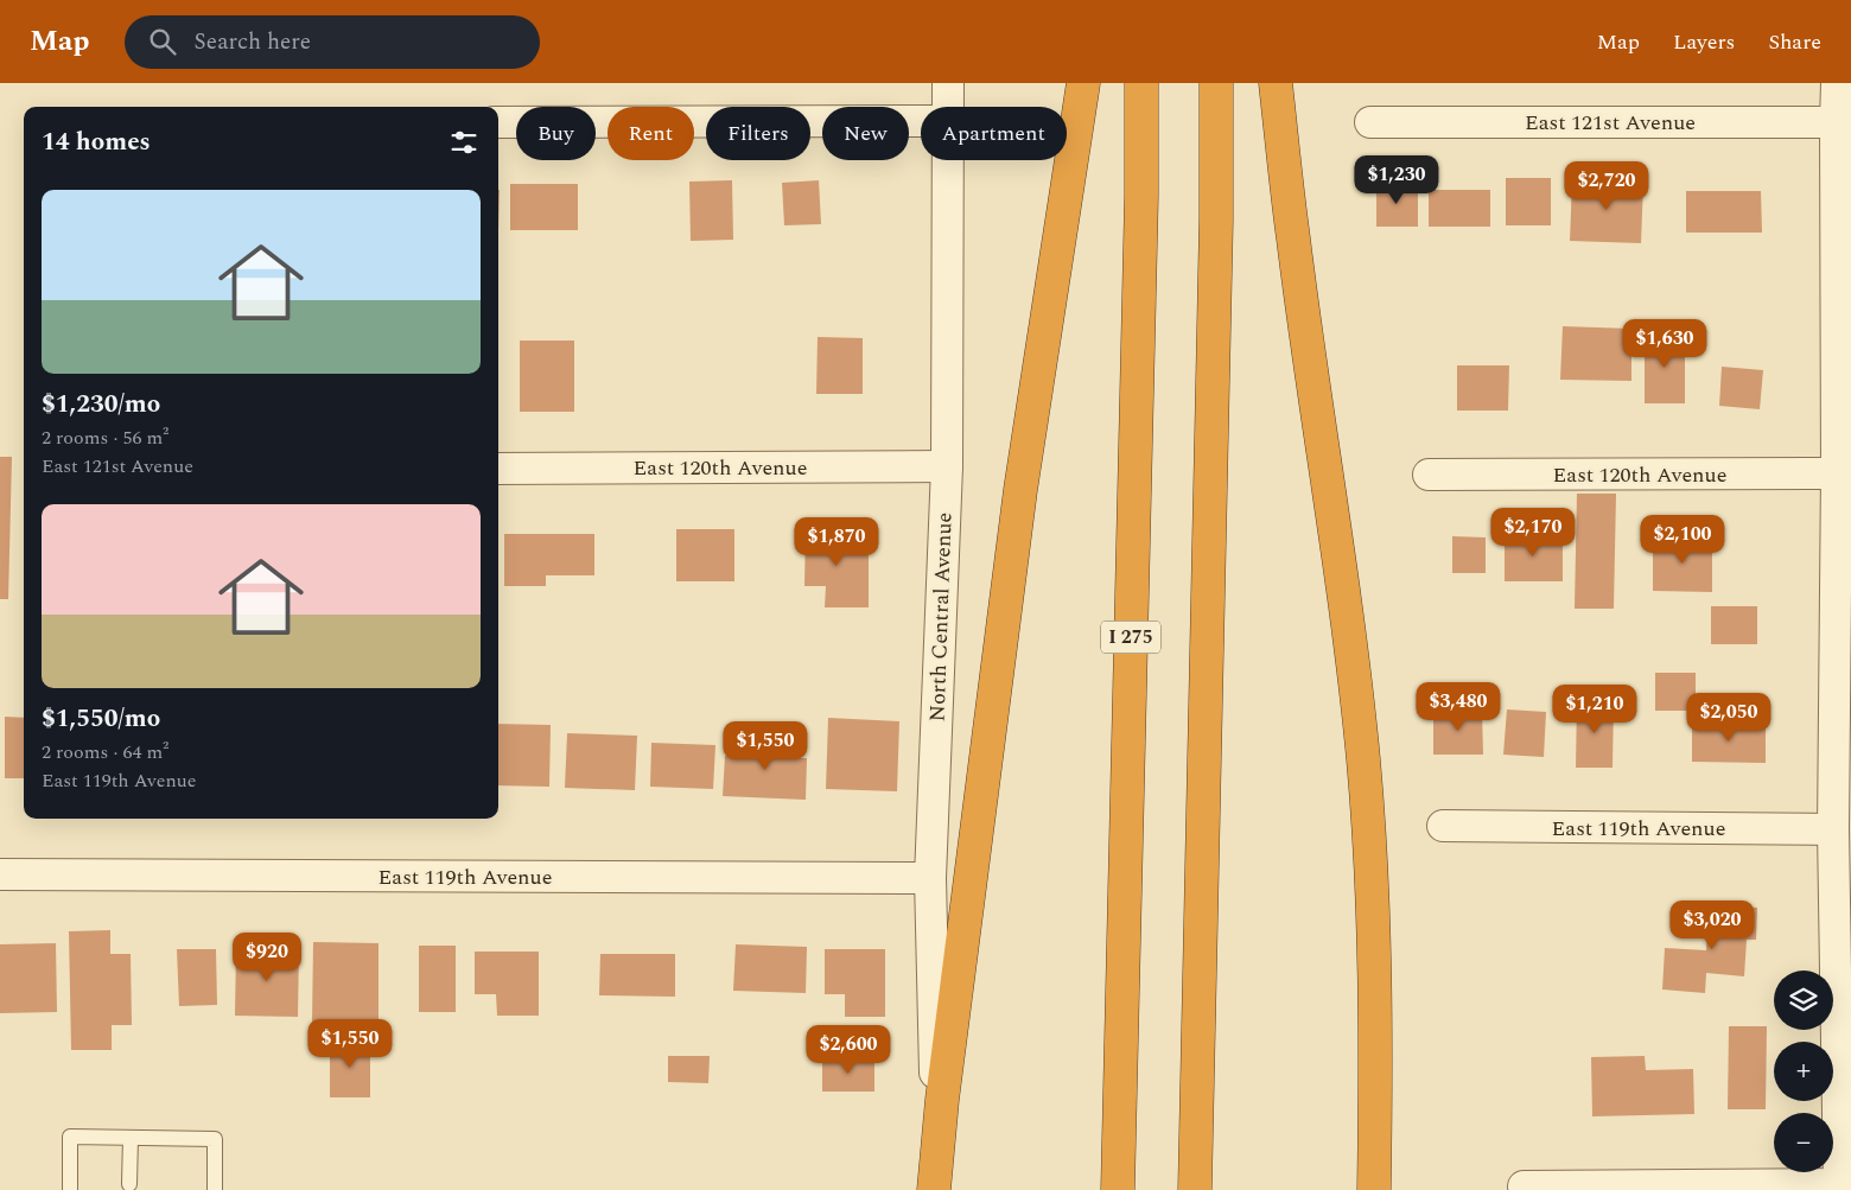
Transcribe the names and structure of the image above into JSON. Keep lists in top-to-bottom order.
{
  "streets": {
    "highway": ["I 275"],
    "street": [
      "East 121st Avenue",
      "East 120th Avenue",
      "North Central Avenue",
      "East 119th Avenue"
    ]
  },
  "crossings": [
    ["East 120th Avenue", "North Central Avenue"],
    ["North Central Avenue", "East 119th Avenue"]
  ],
  "page": {
    "header": "Map",
    "search": "Search here",
    "nav": ["Map", "Layers", "Share"],
    "chip": [
      "Buy",
      "Rent",
      "Filters",
      "New",
      "Apartment"
    ],
    "heading": "14 homes",
    "price": [
      "$1,230",
      "$2,720",
      "$1,630",
      "$2,170",
      "$2,100",
      "$1,870",
      "$3,480",
      "$1,210",
      "$2,050",
      "$1,550",
      "$3,020",
      "$920",
      "$1,550",
      "$2,600"
    ],
    "list": [
      {
        "name": "$1,230/mo",
        "note": "2 rooms · 56 m² · East 121st Avenue"
      },
      {
        "name": "$1,550/mo",
        "note": "2 rooms · 64 m² · East 119th Avenue"
      }
    ],
    "map_buttons": ["+", "−"]
  }
}
